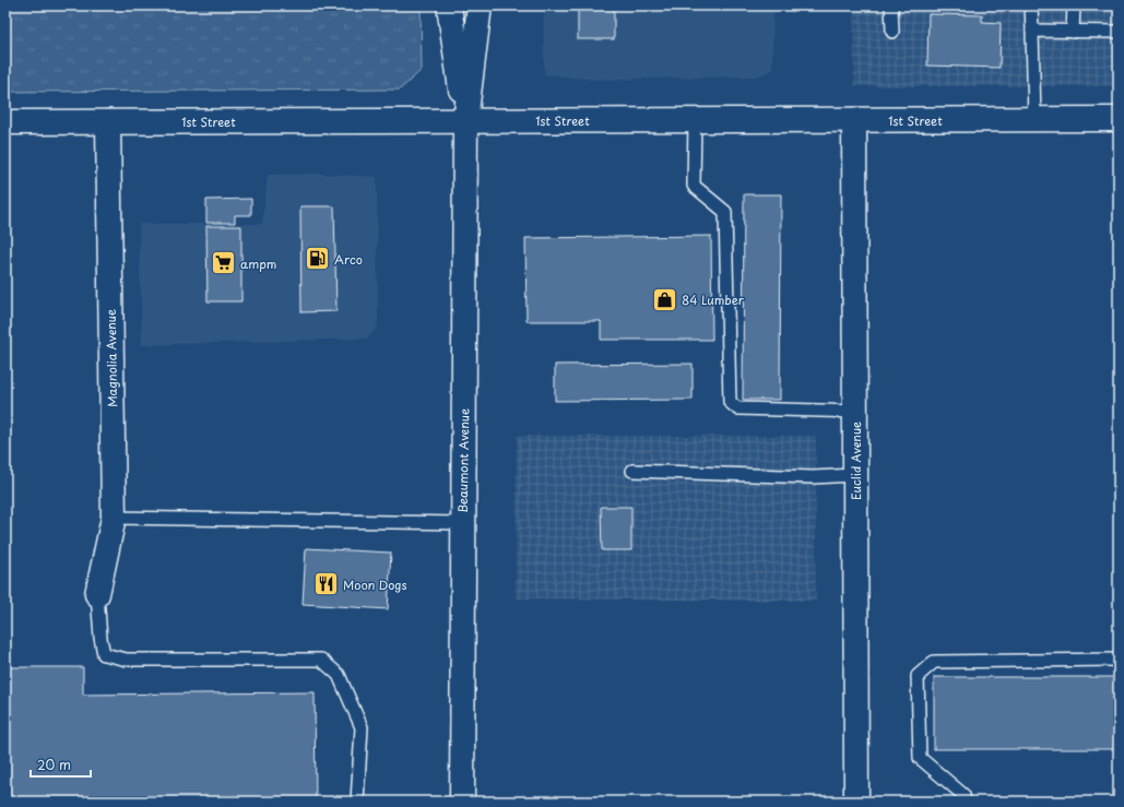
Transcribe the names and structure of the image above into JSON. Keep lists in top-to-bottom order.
{
  "streets": {
    "main road": [
      "1st Street",
      "Magnolia Avenue",
      "Beaumont Avenue",
      "Euclid Avenue"
    ]
  },
  "crossings": [
    ["1st Street", "Magnolia Avenue"],
    ["1st Street", "Beaumont Avenue"],
    ["1st Street", "Euclid Avenue"]
  ],
  "places": {
    "fuel station": ["Arco"],
    "supermarket": ["ampm"],
    "shop": ["84 Lumber"],
    "restaurant": ["Moon Dogs"]
  },
  "scale_bar": "20 m"
}
